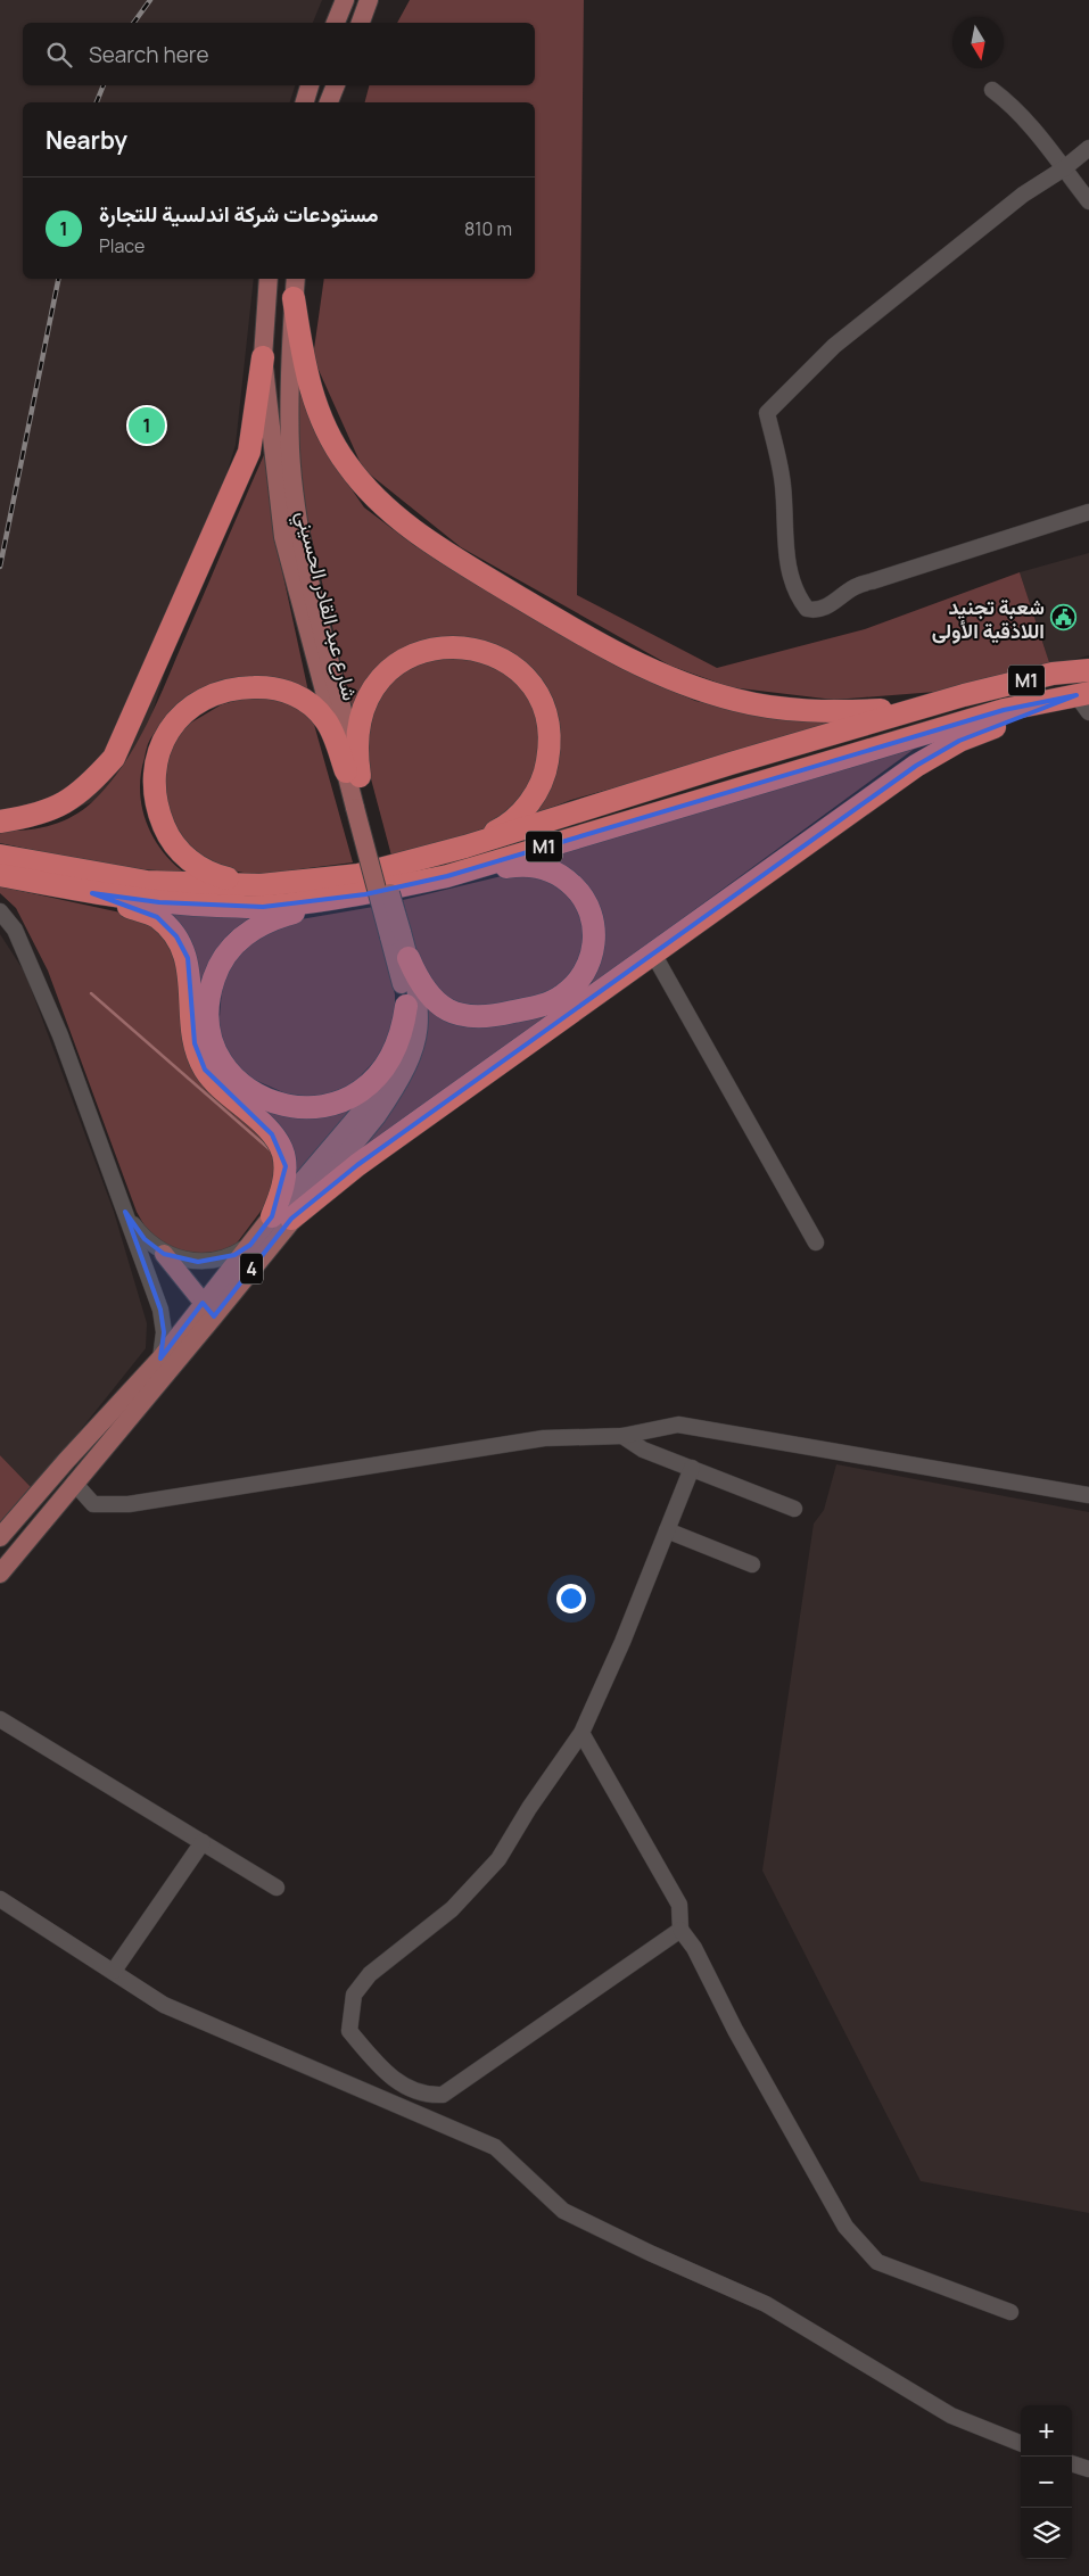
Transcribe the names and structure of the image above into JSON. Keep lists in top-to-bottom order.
{
  "streets": {
    "highway": ["M1"],
    "main road": ["شارع عبد القادر الحسيني", "4"]
  },
  "crossings": [
    ["شارع عبد القادر الحسيني", "4"]
  ],
  "places": {
    "public building": ["شعبة تجنيد اللاذقية الأولى"]
  },
  "north": "bottom",
  "page": {
    "search": "Search here",
    "heading": "Nearby",
    "list": [
      {
        "mark": "1",
        "name": "مستودعات شركة اندلسية للتجارة",
        "note": "Place",
        "value": "810 m"
      }
    ],
    "pins": "1",
    "map_buttons": ["+", "−"]
  }
}
